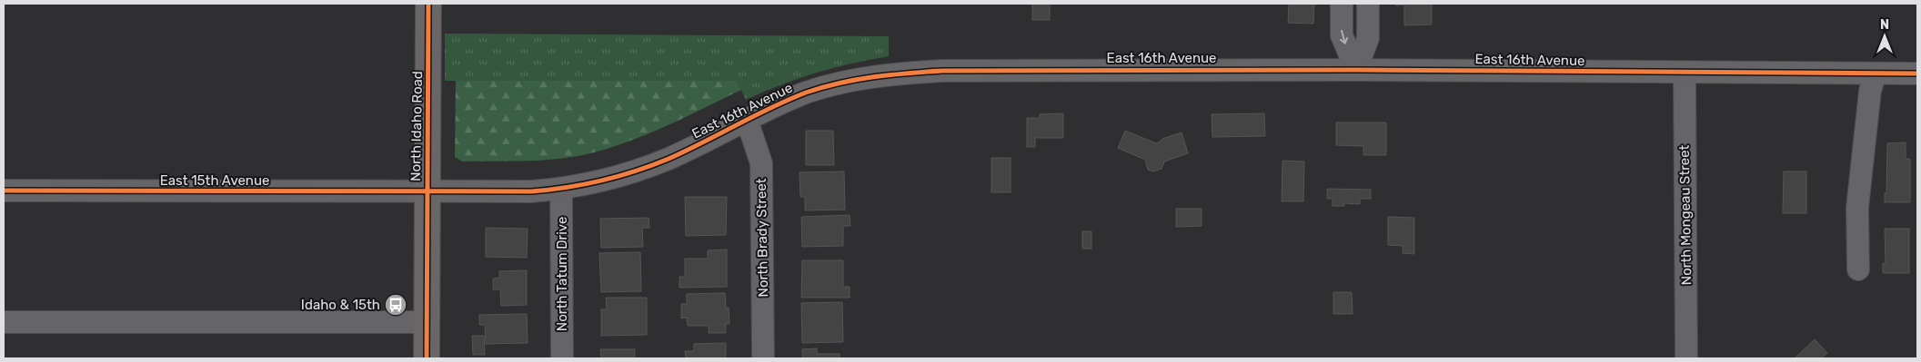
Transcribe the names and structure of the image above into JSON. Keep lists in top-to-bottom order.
{
  "streets": {
    "main road": ["North Idaho Road"],
    "street": [
      "East 16th Avenue",
      "East 15th Avenue",
      "North Mongeau Street",
      "North Brady Street",
      "North Tatum Drive"
    ]
  },
  "crossings": [
    ["East 16th Avenue", "North Idaho Road"],
    ["East 16th Avenue", "East 15th Avenue"],
    ["East 16th Avenue", "North Mongeau Street"],
    ["East 16th Avenue", "North Brady Street"],
    ["East 16th Avenue", "North Tatum Drive"],
    ["North Idaho Road", "East 15th Avenue"]
  ],
  "places": {
    "bus stop": ["Idaho & 15th"]
  },
  "north": "top"
}
